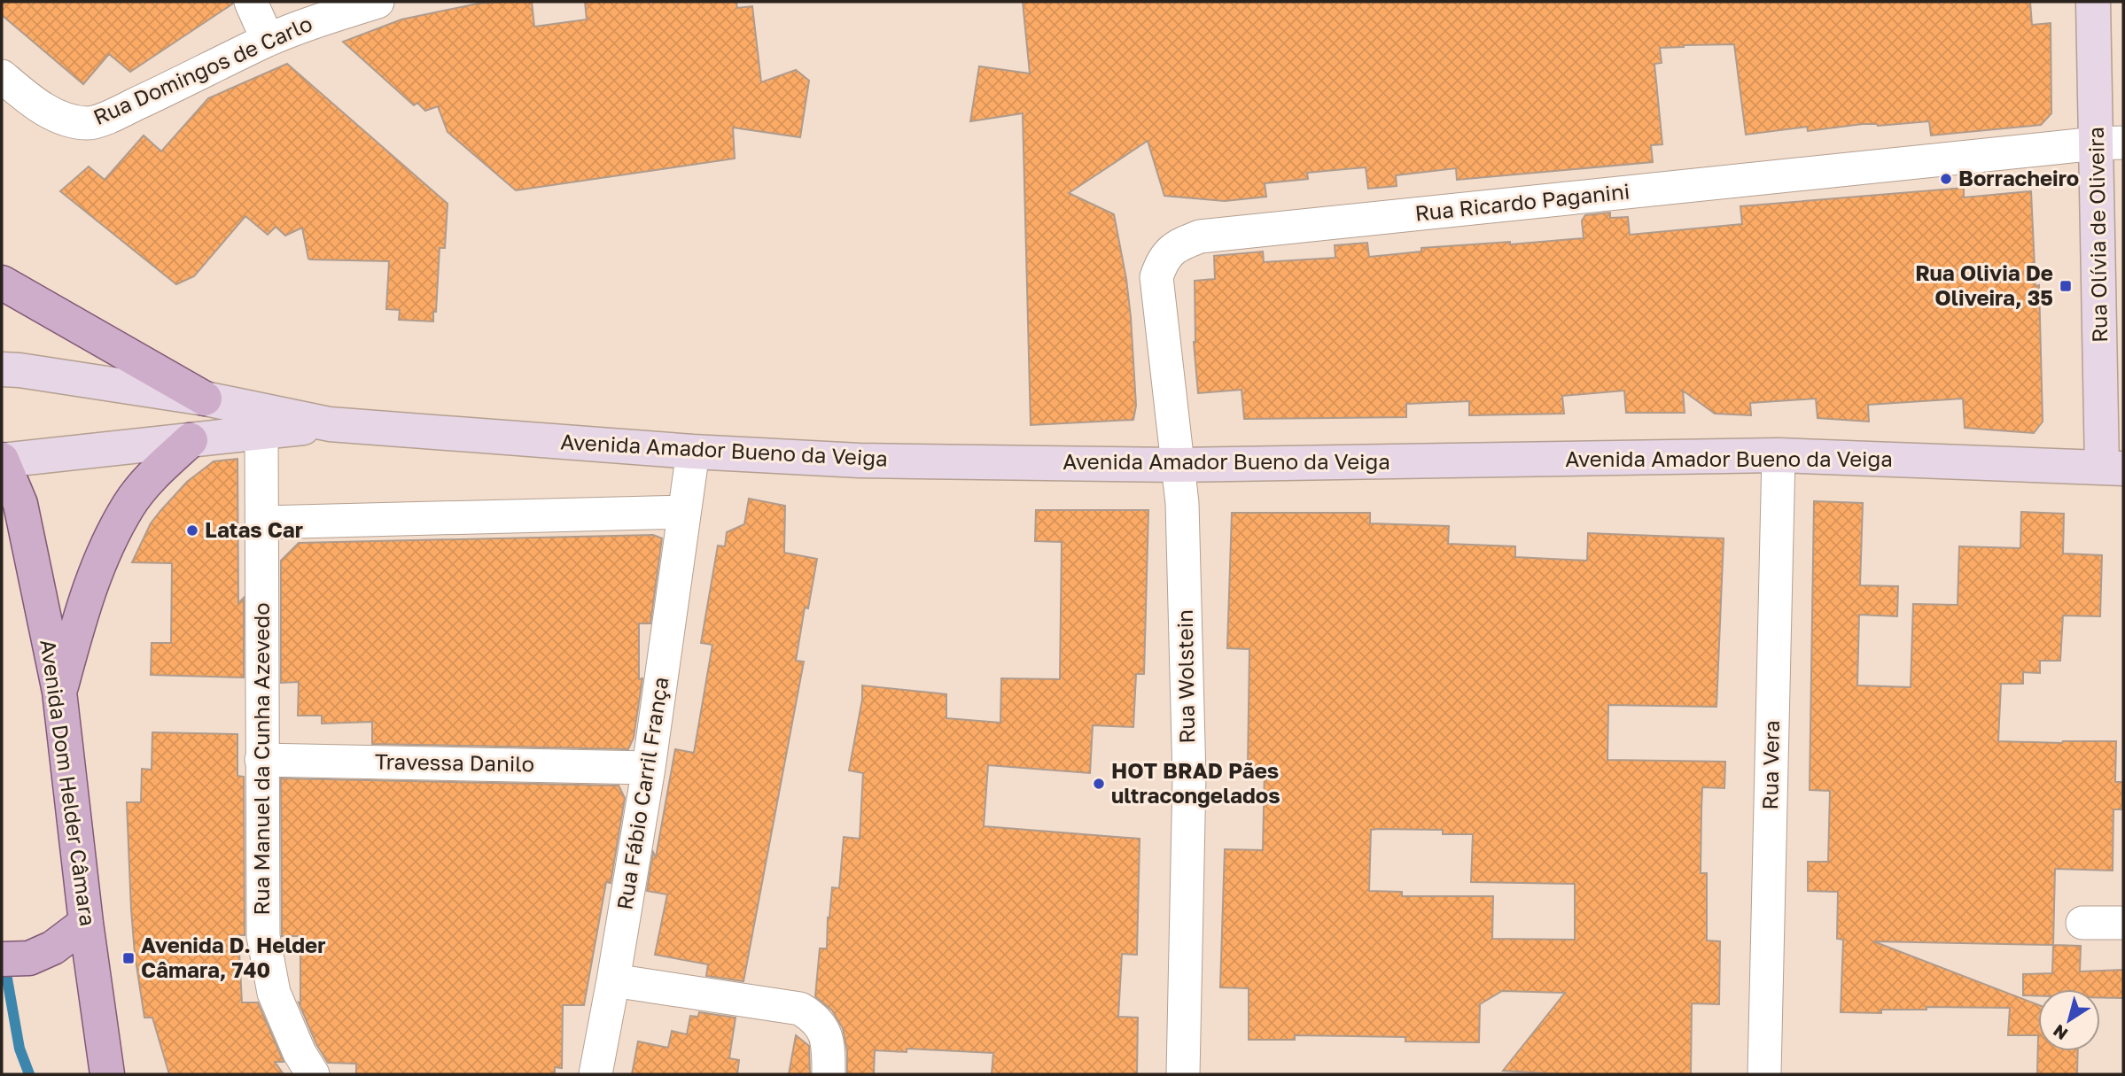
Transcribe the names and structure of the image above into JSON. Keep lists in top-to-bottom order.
{
  "streets": {
    "main road": ["Rua Olívia de Oliveira", "Avenida Amador Bueno da Veiga", "Avenida Dom Helder Câmara"],
    "street": [
      "Rua Domingos de Carlo",
      "Rua Ricardo Paganini",
      "Rua Wolstein",
      "Rua Manuel da Cunha Azevedo",
      "Travessa Danilo",
      "Rua Vera",
      "Rua Fábio Carril França"
    ]
  },
  "crossings": [
    ["Rua Ricardo Paganini", "Rua Olívia de Oliveira"],
    ["Rua Ricardo Paganini", "Avenida Amador Bueno da Veiga"],
    ["Rua Ricardo Paganini", "Rua Wolstein"],
    ["Rua Olívia de Oliveira", "Avenida Amador Bueno da Veiga"],
    ["Avenida Amador Bueno da Veiga", "Rua Wolstein"],
    ["Avenida Amador Bueno da Veiga", "Rua Manuel da Cunha Azevedo"],
    ["Avenida Amador Bueno da Veiga", "Rua Vera"],
    ["Avenida Amador Bueno da Veiga", "Avenida Dom Helder Câmara"],
    ["Avenida Amador Bueno da Veiga", "Rua Fábio Carril França"],
    ["Rua Manuel da Cunha Azevedo", "Travessa Danilo"],
    ["Travessa Danilo", "Rua Fábio Carril França"]
  ],
  "places": {
    "other": ["Borracheiro", "Latas Car", "HOT BRAD Pães ultracongelados"],
    "transit": ["Rua Olivia De Oliveira, 35", "Avenida D. Helder Câmara, 740"]
  },
  "north": "bottom left"
}
